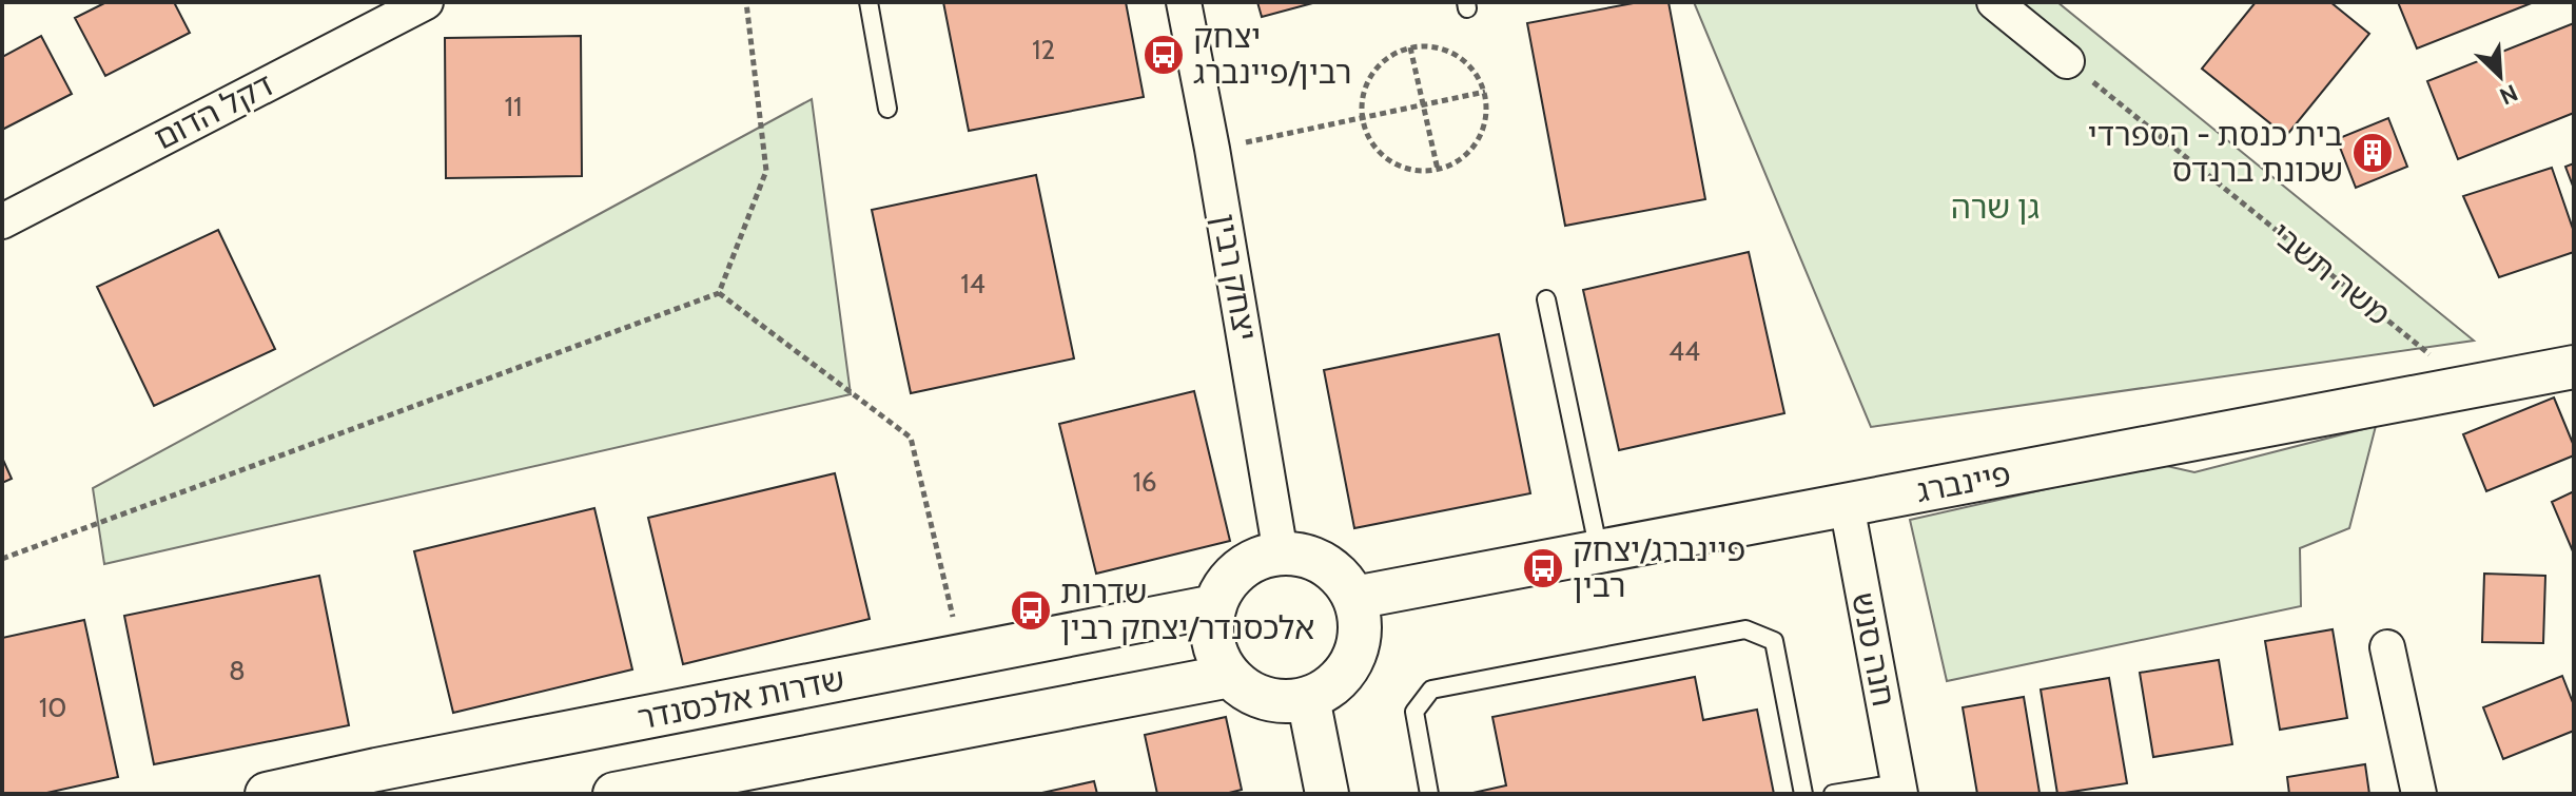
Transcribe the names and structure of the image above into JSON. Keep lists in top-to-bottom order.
{
  "streets": {
    "street": [
      "דקל הדום",
      "יצחק רבין",
      "פיינברג",
      "חנה סנש",
      "שדרות אלכסנדר"
    ],
    "path": ["משה תשבי"]
  },
  "crossings": [
    ["משה תשבי", "פיינברג"],
    ["יצחק רבין", "פיינברג"],
    ["יצחק רבין", "שדרות אלכסנדר"],
    ["פיינברג", "חנה סנש"],
    ["פיינברג", "שדרות אלכסנדר"]
  ],
  "parks": ["גן שרה"],
  "places": {
    "bus stop": ["יצחק רבין/פיינברג", "פיינברג/יצחק רבין", "שדרות אלכסנדר/יצחק רבין"],
    "building": ["בית כנסת - הספרדי שכונת ברנדס"]
  },
  "house_numbers": [
    "12",
    "11",
    "14",
    "44",
    "16",
    "8",
    "10"
  ],
  "north": "bottom right"
}
